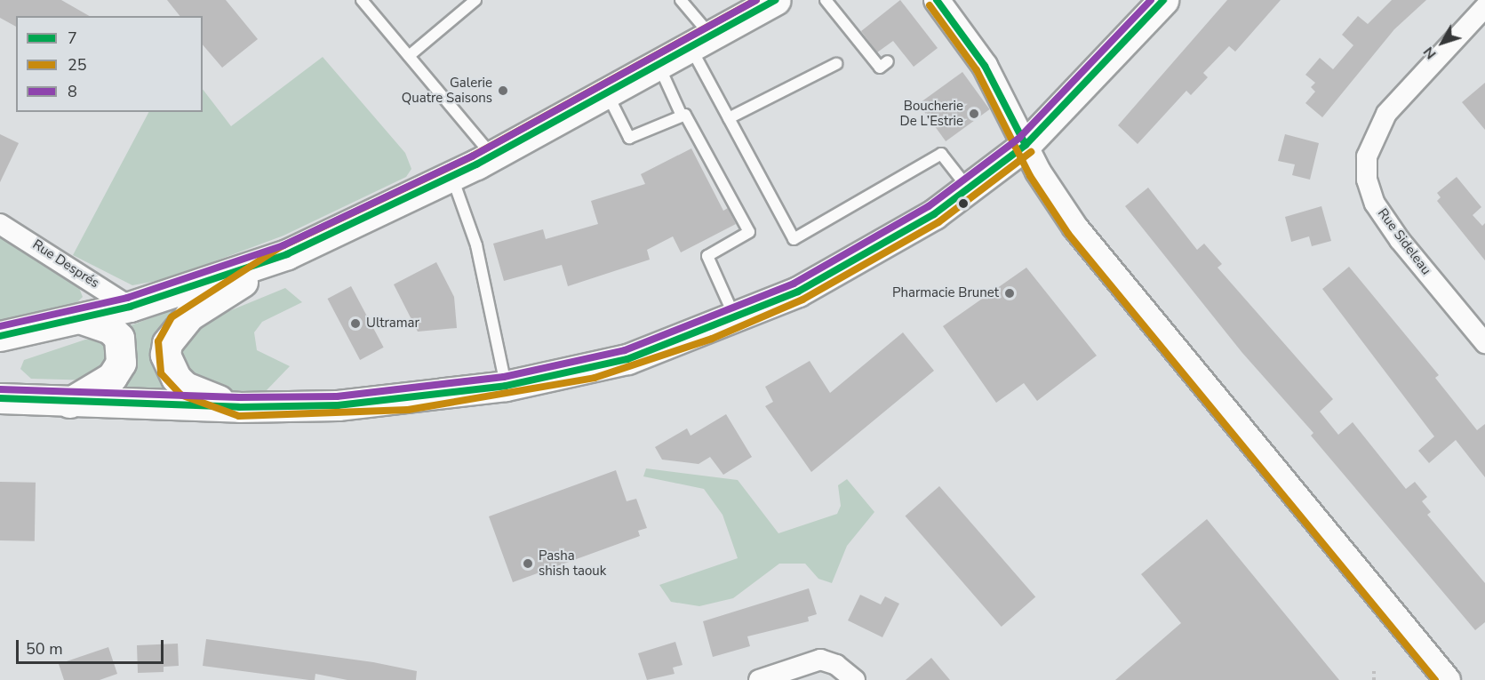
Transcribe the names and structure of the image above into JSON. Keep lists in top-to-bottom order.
{
  "streets": {
    "street": ["Rue Sideleau", "Rue Després"]
  },
  "places": [
    "Galerie Quatre Saisons",
    "Boucherie De L’Estrie",
    "Pharmacie Brunet",
    "Ultramar",
    "Pasha shish taouk"
  ],
  "lines": ["transit line 7", "transit line 25", "transit line 8"],
  "legend": ["7", "25", "8"],
  "scale_bar": "50 m",
  "north": "bottom left"
}
